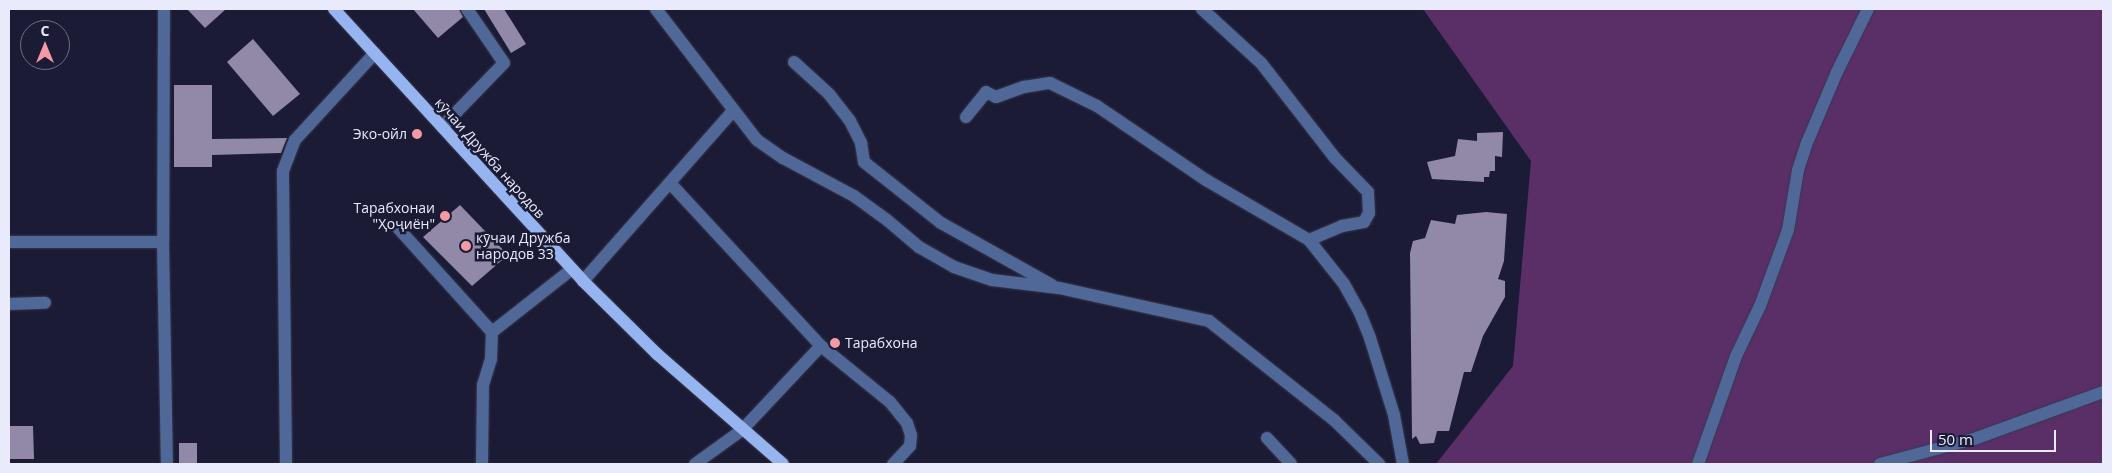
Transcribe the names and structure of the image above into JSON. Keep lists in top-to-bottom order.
{
  "streets": {
    "main road": ["кӯчаи Дружба народов"]
  },
  "places": [
    "Эко-ойл",
    "Тарабхонаи \"Ҳоҷиён\"",
    "кӯчаи Дружба народов 33",
    "Тарабхона"
  ],
  "scale_bar": "50 m",
  "north": "top"
}
